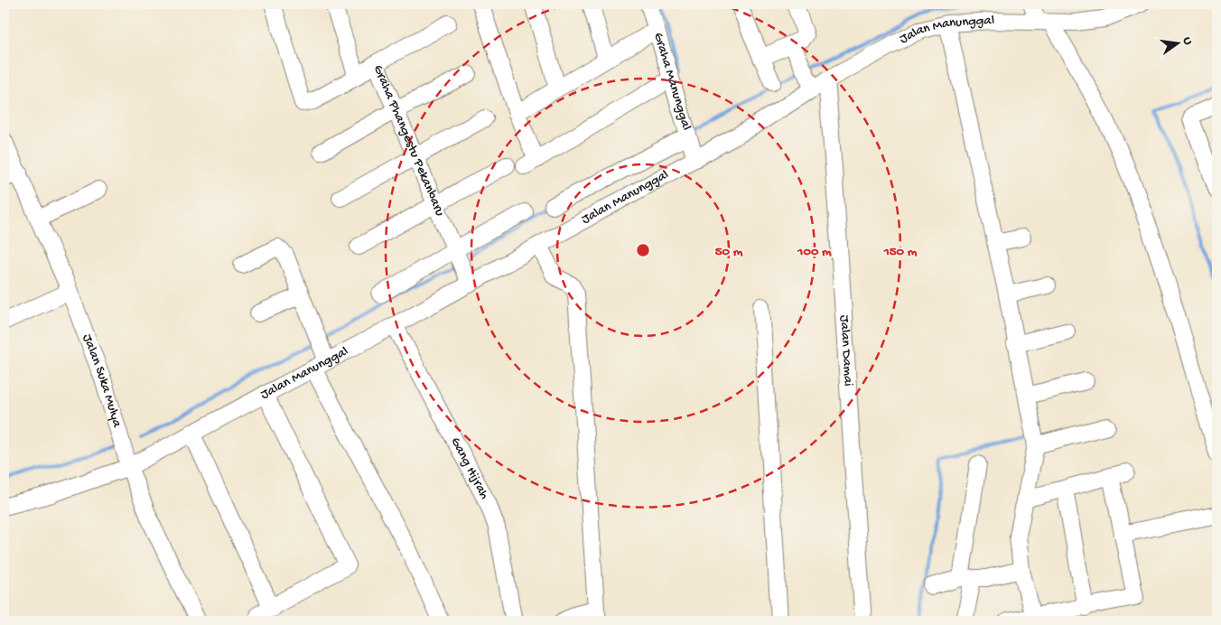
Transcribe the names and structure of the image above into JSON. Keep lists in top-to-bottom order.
{
  "streets": {
    "street": [
      "Jalan Manunggal",
      "Graha Manunggal",
      "Graha Phangestu Pekanbaru",
      "Jalan Damai",
      "Jalan Suka Mulya",
      "Gang Hijrah"
    ]
  },
  "crossings": [
    ["Jalan Manunggal", "Graha Manunggal"],
    ["Jalan Manunggal", "Graha Phangestu Pekanbaru"],
    ["Jalan Manunggal", "Jalan Damai"],
    ["Jalan Manunggal", "Jalan Suka Mulya"],
    ["Jalan Manunggal", "Gang Hijrah"]
  ],
  "north": "right",
  "rings": ["50 m", "100 m", "150 m"]
}
